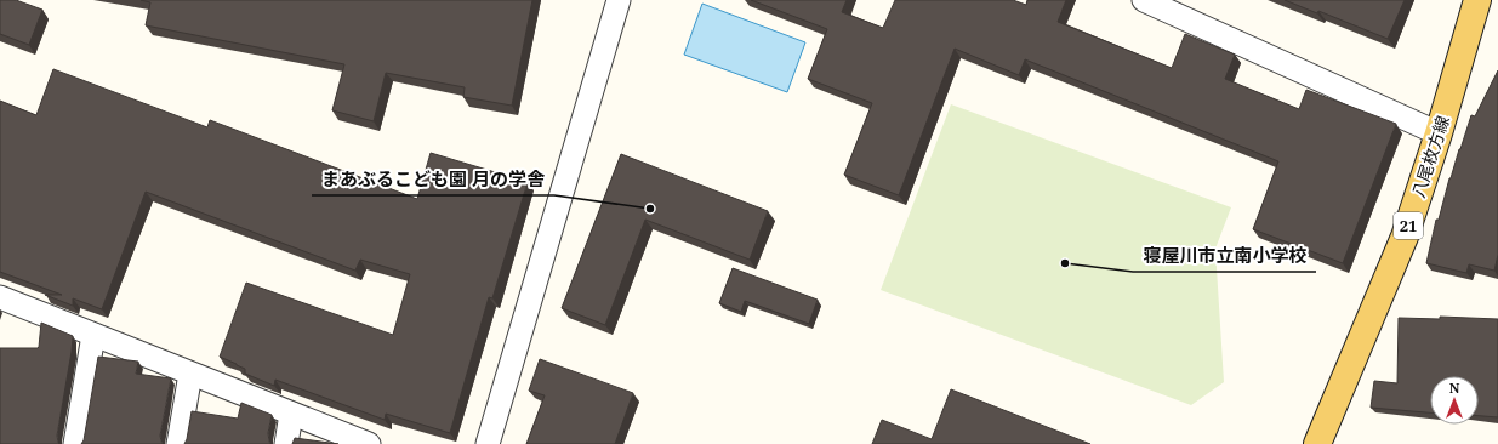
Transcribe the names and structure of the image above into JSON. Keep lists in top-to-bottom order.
{
  "streets": {
    "main road": ["八尾枚方線", "21"]
  },
  "places": ["まあぶるこども園 月の学舎", "寝屋川市立南小学校"],
  "north": "top"
}
